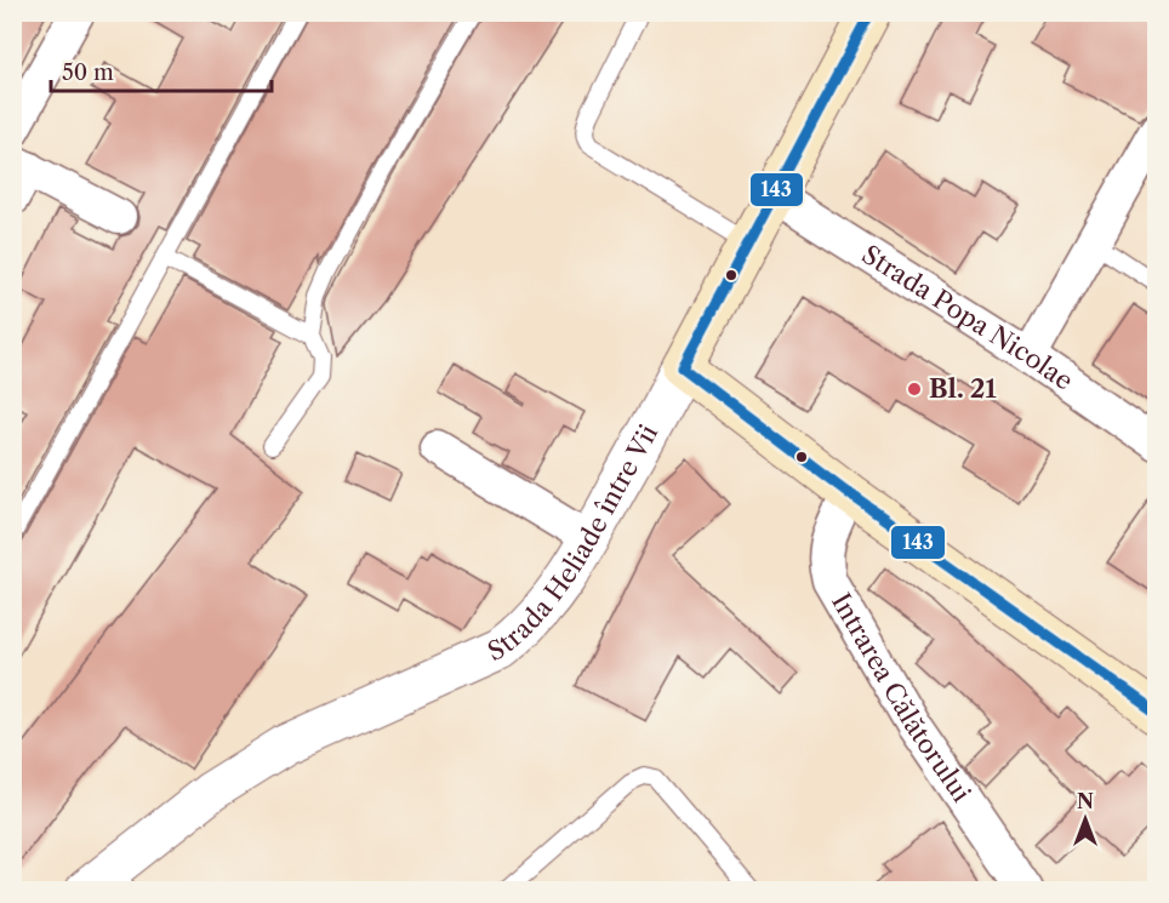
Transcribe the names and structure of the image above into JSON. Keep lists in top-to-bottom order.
{
  "streets": {
    "main road": ["Strada Heliade între Vii"],
    "street": ["Strada Popa Nicolae", "Intrarea Călătorului"]
  },
  "crossings": [
    ["Strada Popa Nicolae", "Strada Heliade între Vii"]
  ],
  "places": ["Bl. 21"],
  "lines": ["transit line 143"],
  "scale_bar": "50 m",
  "north": "top"
}
